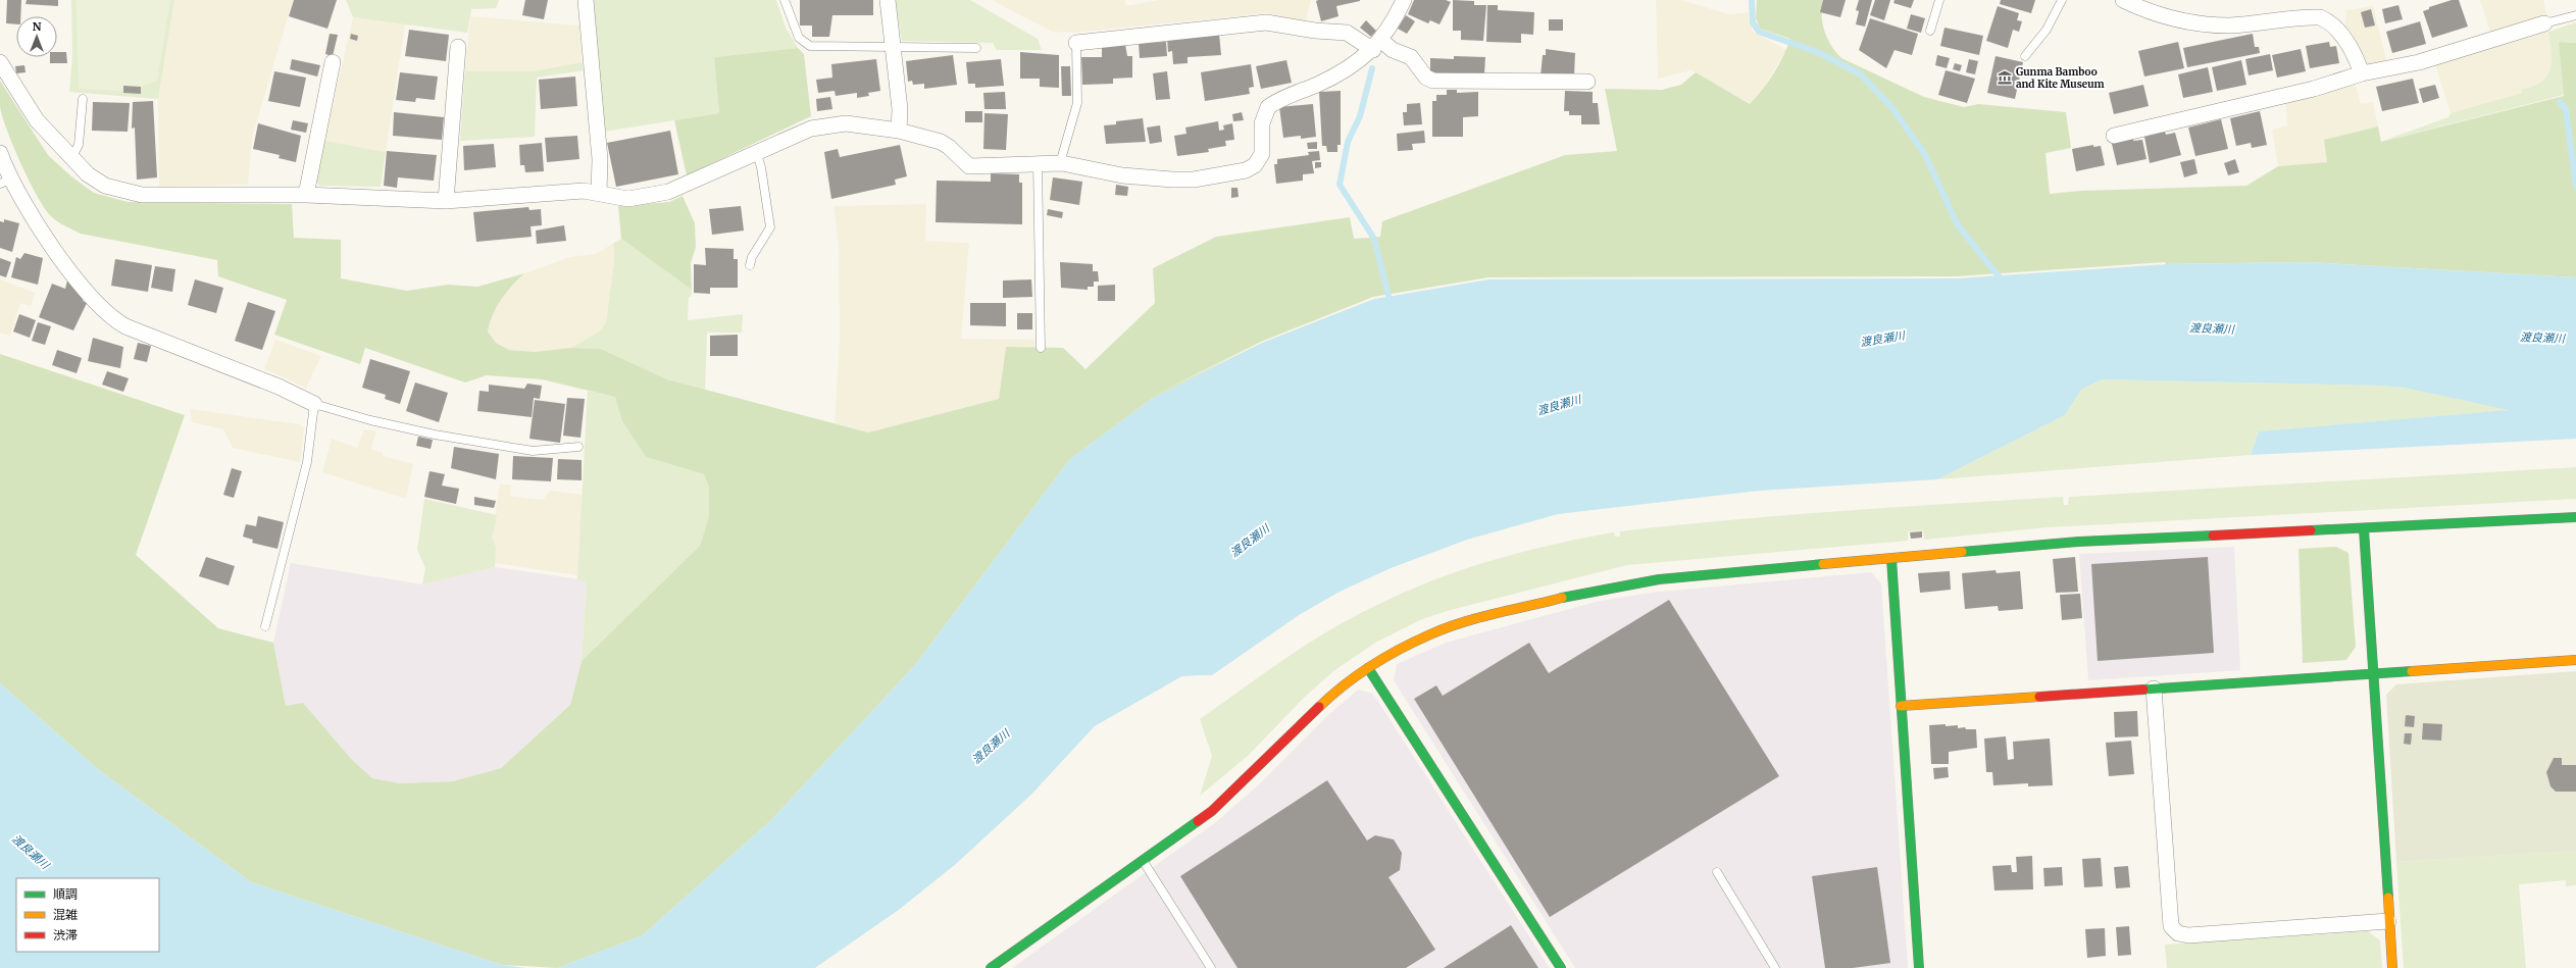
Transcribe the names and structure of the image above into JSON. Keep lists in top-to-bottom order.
{
  "water": ["渡良瀬川"],
  "places": {
    "museum": ["Gunma Bamboo and Kite Museum"]
  },
  "legend": ["順調", "混雑", "渋滞"],
  "north": "top"
}
